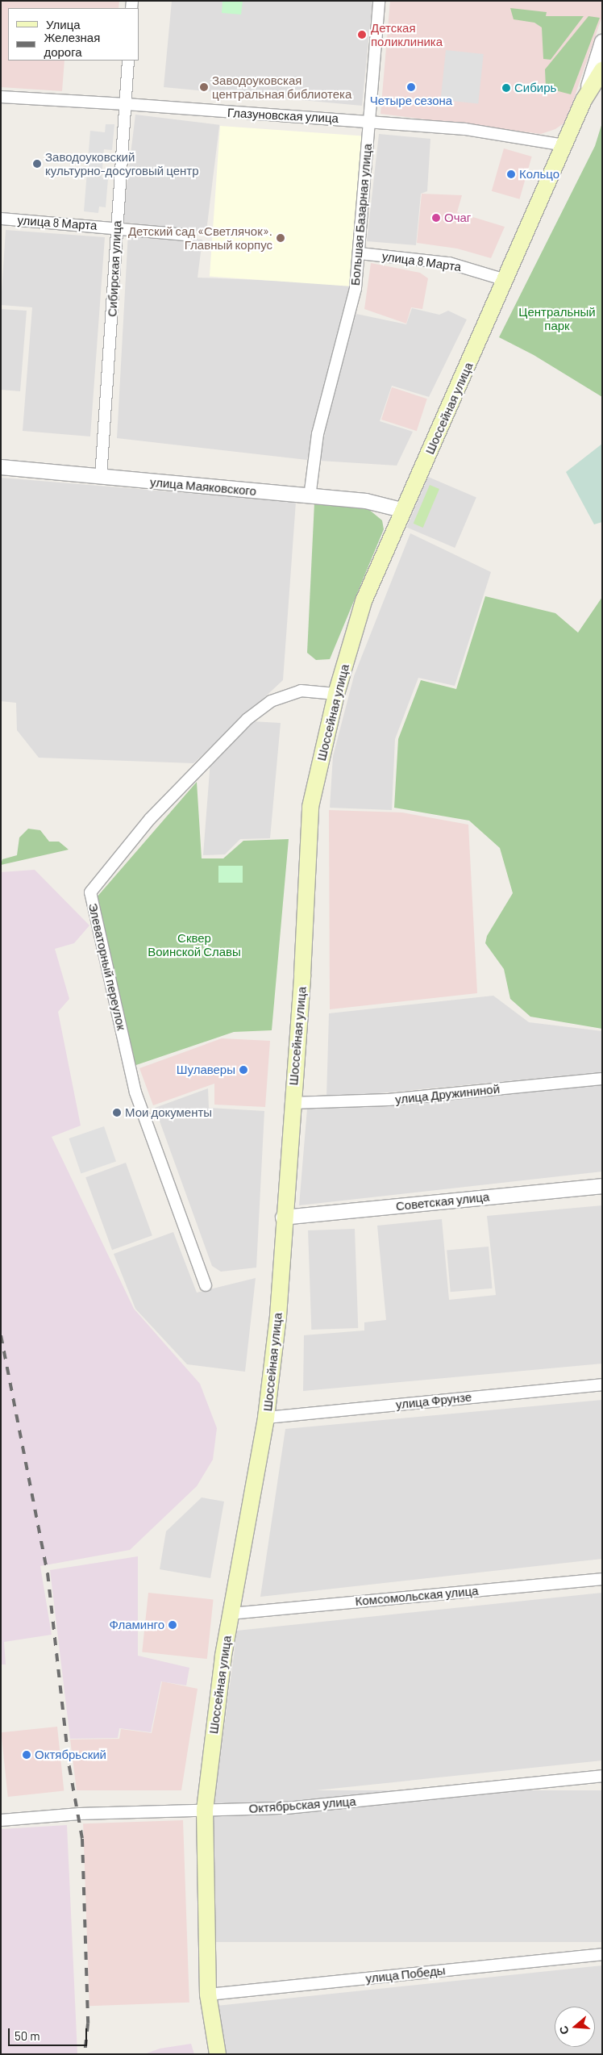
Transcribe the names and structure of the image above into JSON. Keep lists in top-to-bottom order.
{
  "streets": {
    "main road": ["Шоссейная улица"],
    "street": [
      "Глазуновская улица",
      "Большая Базарная улица",
      "улица 8 Марта",
      "Сибирская улица",
      "улица Маяковского",
      "Элеваторный переулок",
      "улица Дружининой",
      "Советская улица",
      "улица Фрунзе",
      "Комсомольская улица",
      "Октябрьская улица",
      "улица Победы"
    ]
  },
  "crossings": [
    ["Глазуновская улица", "Большая Базарная улица"],
    ["Глазуновская улица", "Сибирская улица"],
    ["Глазуновская улица", "Шоссейная улица"],
    ["Большая Базарная улица", "улица 8 Марта"],
    ["Большая Базарная улица", "улица Маяковского"],
    ["улица 8 Марта", "Сибирская улица"],
    ["улица 8 Марта", "Шоссейная улица"],
    ["Сибирская улица", "улица Маяковского"],
    ["Шоссейная улица", "улица Маяковского"],
    ["Шоссейная улица", "Элеваторный переулок"],
    ["Шоссейная улица", "улица Дружининой"],
    ["Шоссейная улица", "Советская улица"],
    ["Шоссейная улица", "улица Фрунзе"],
    ["Шоссейная улица", "Комсомольская улица"],
    ["Шоссейная улица", "Октябрьская улица"],
    ["Шоссейная улица", "улица Победы"]
  ],
  "parks": ["Центральный парк", "Сквер Воинской Славы"],
  "places": [
    "Детская поликлиника",
    "Заводоуковская центральная библиотека",
    "Четыре сезона",
    "Сибирь",
    "Заводоуковский культурно-досуговый центр",
    "Кольцо",
    "Очаг",
    "Детский сад «Светлячок». Главный корпус",
    "Шулаверы",
    "Мои документы",
    "Фламинго",
    "Октябрьский"
  ],
  "legend": ["Улица", "Железная дорога"],
  "scale_bar": "50 m",
  "north": "left"
}
